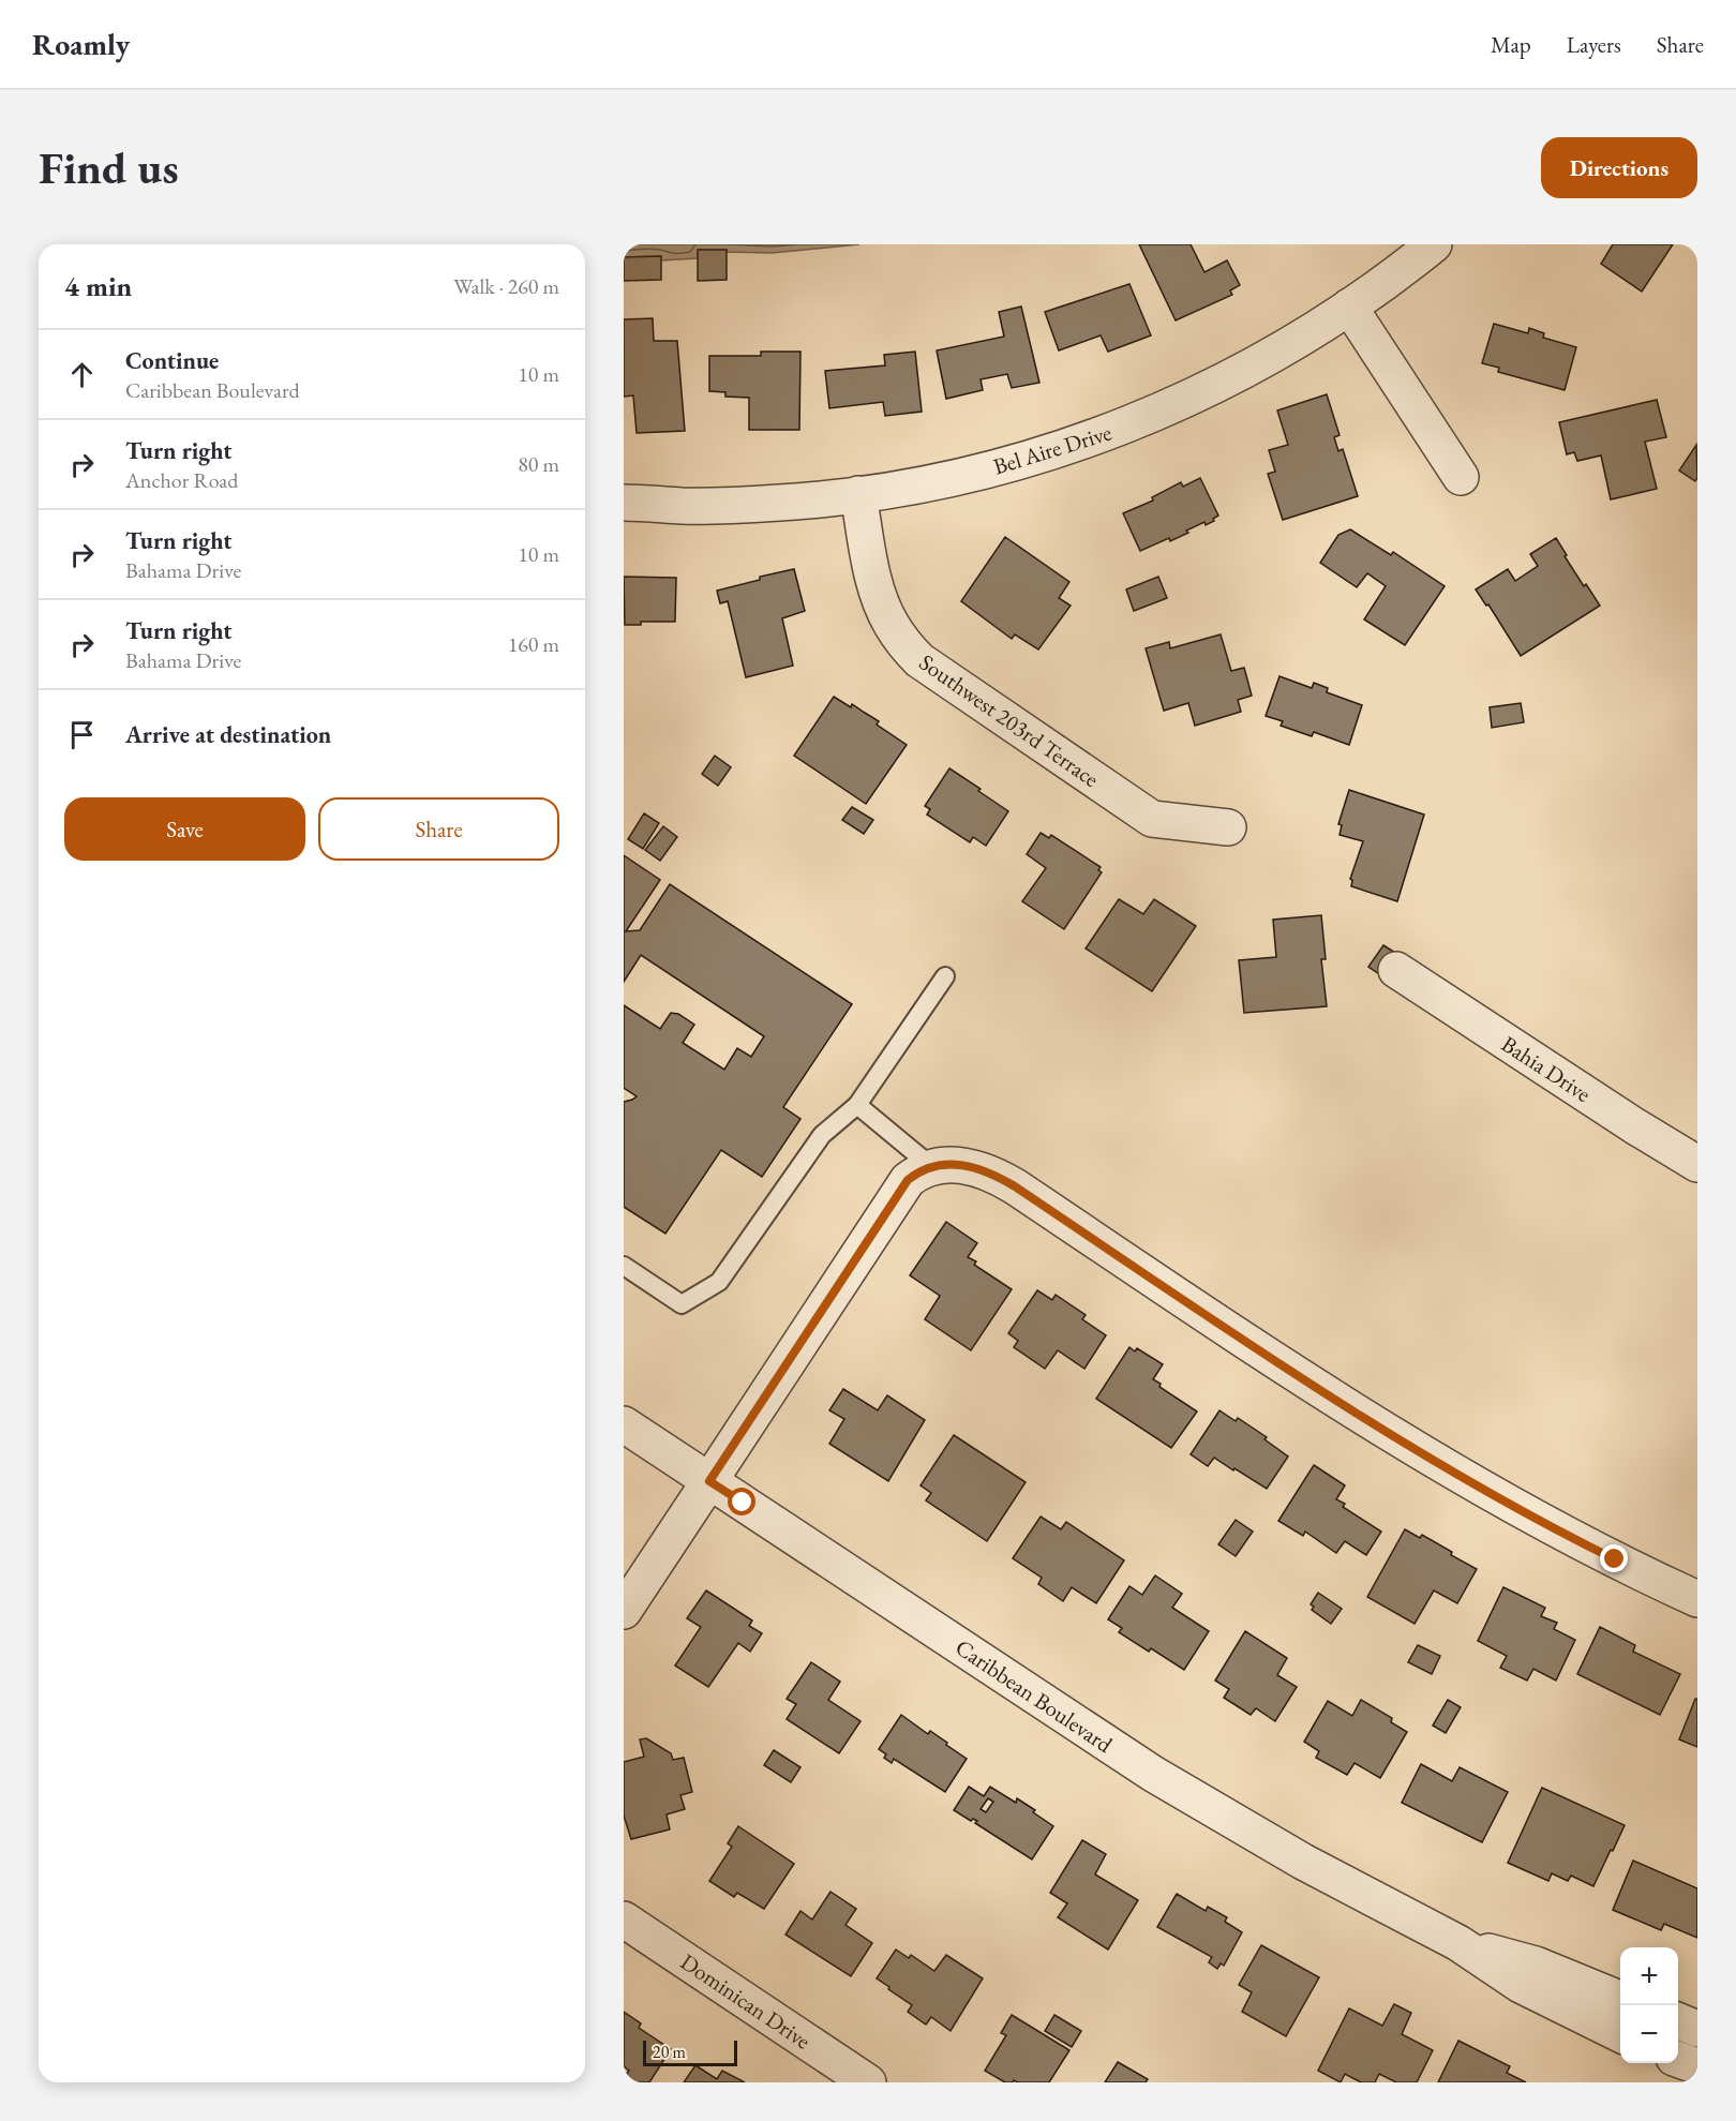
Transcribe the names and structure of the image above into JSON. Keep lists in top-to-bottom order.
{
  "streets": {
    "street": [
      "Bel Aire Drive",
      "Southwest 203rd Terrace",
      "Bahia Drive",
      "Caribbean Boulevard",
      "Dominican Drive"
    ]
  },
  "crossings": [
    ["Bel Aire Drive", "Southwest 203rd Terrace"]
  ],
  "scale_bar": "20 m",
  "page": {
    "header": "Roamly",
    "nav": ["Map", "Layers", "Share"],
    "buttons": [
      "Directions",
      ["Save", "Share"]
    ],
    "title": "Find us",
    "heading": ["4 min", "Walk · 260 m"],
    "list": [
      ["Continue", "Caribbean Boulevard", "10 m"],
      ["Turn right", "Anchor Road", "80 m"],
      ["Turn right", "Bahama Drive", "10 m"],
      ["Turn right", "Bahama Drive", "160 m"],
      "Arrive at destination"
    ],
    "map_buttons": ["+", "−"],
    "scale": "20 m"
  }
}
